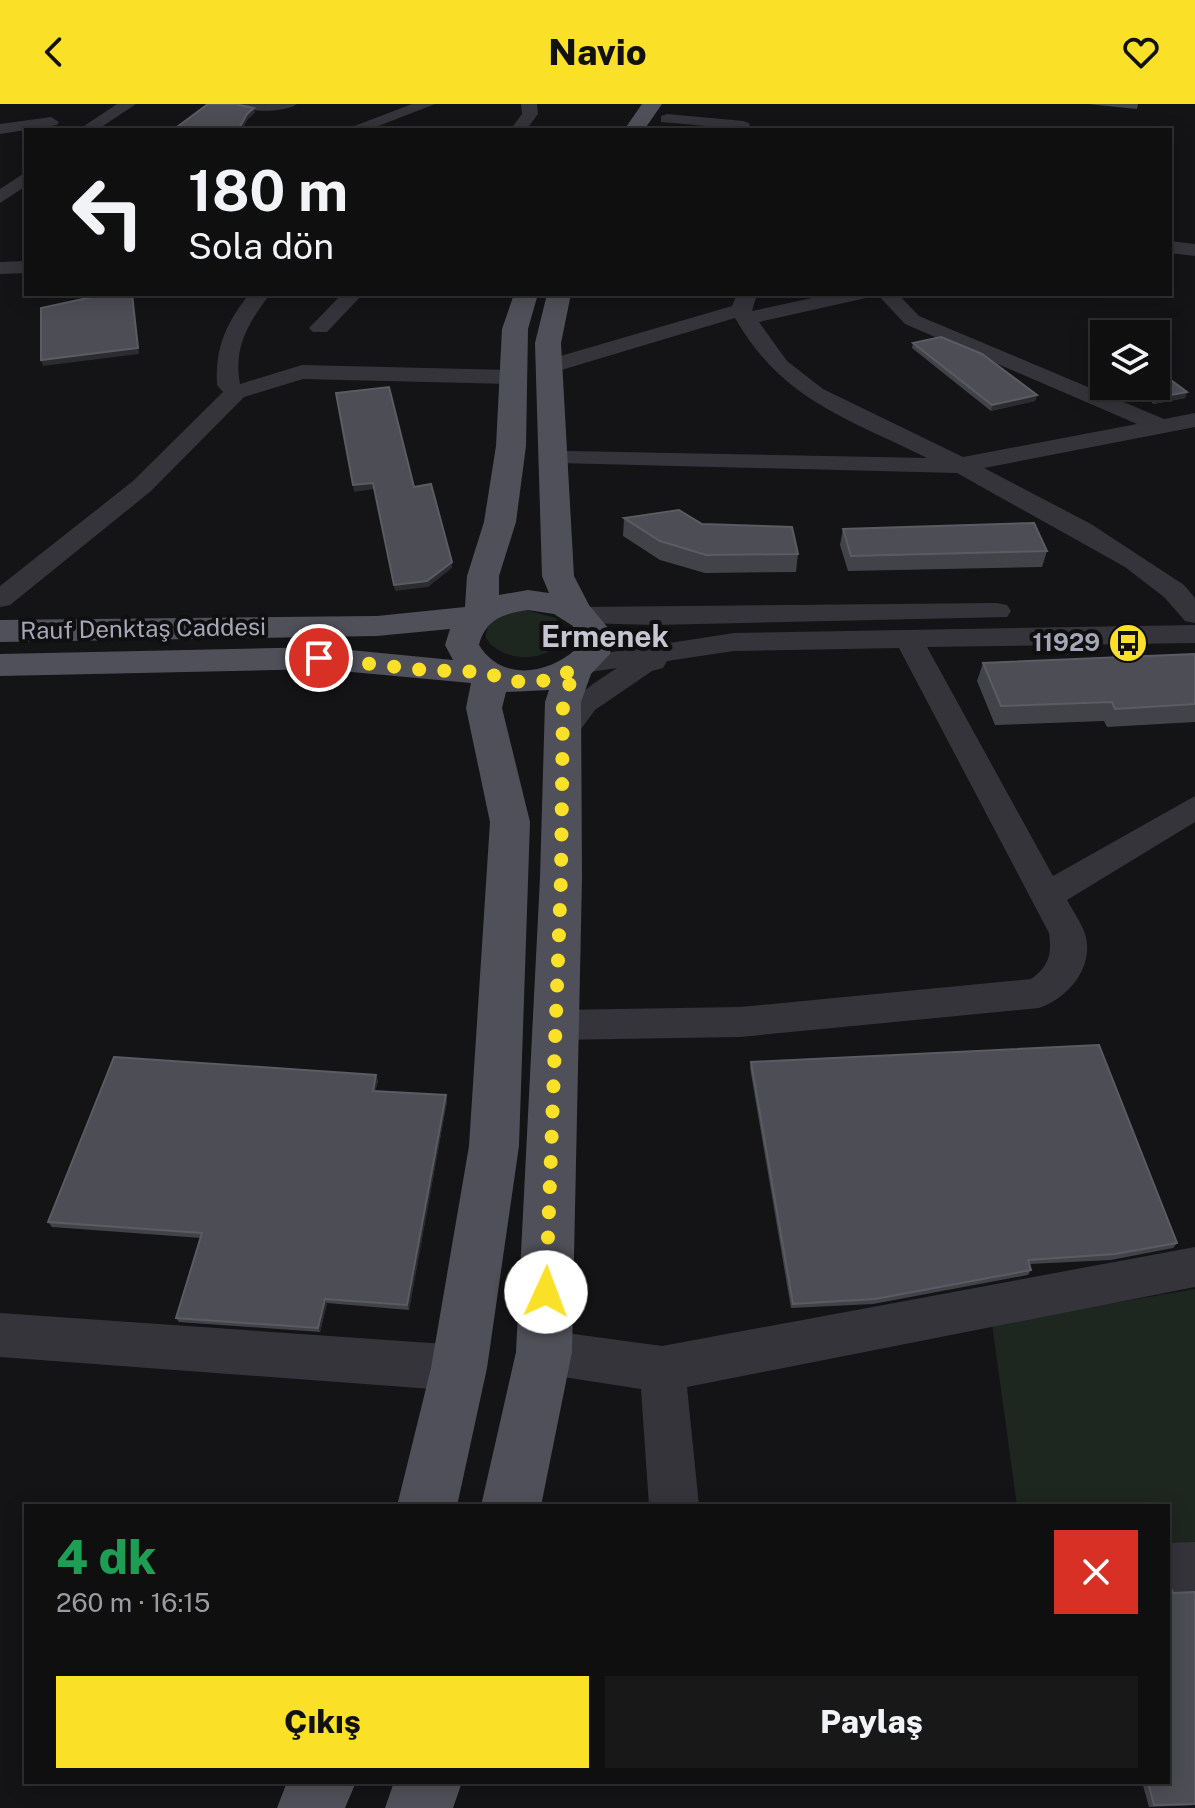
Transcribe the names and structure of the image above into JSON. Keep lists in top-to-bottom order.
{
  "streets": {
    "main road": ["Rauf Denktaş Caddesi"]
  },
  "districts": ["Ermenek"],
  "places": {
    "bus stop": ["11929"]
  },
  "page": {
    "header": "Navio",
    "turn": ["180 m", "Sola dön"],
    "heading": ["4 dk", "260 m · 16:15"],
    "buttons": ["Çıkış", "Paylaş"]
  }
}
